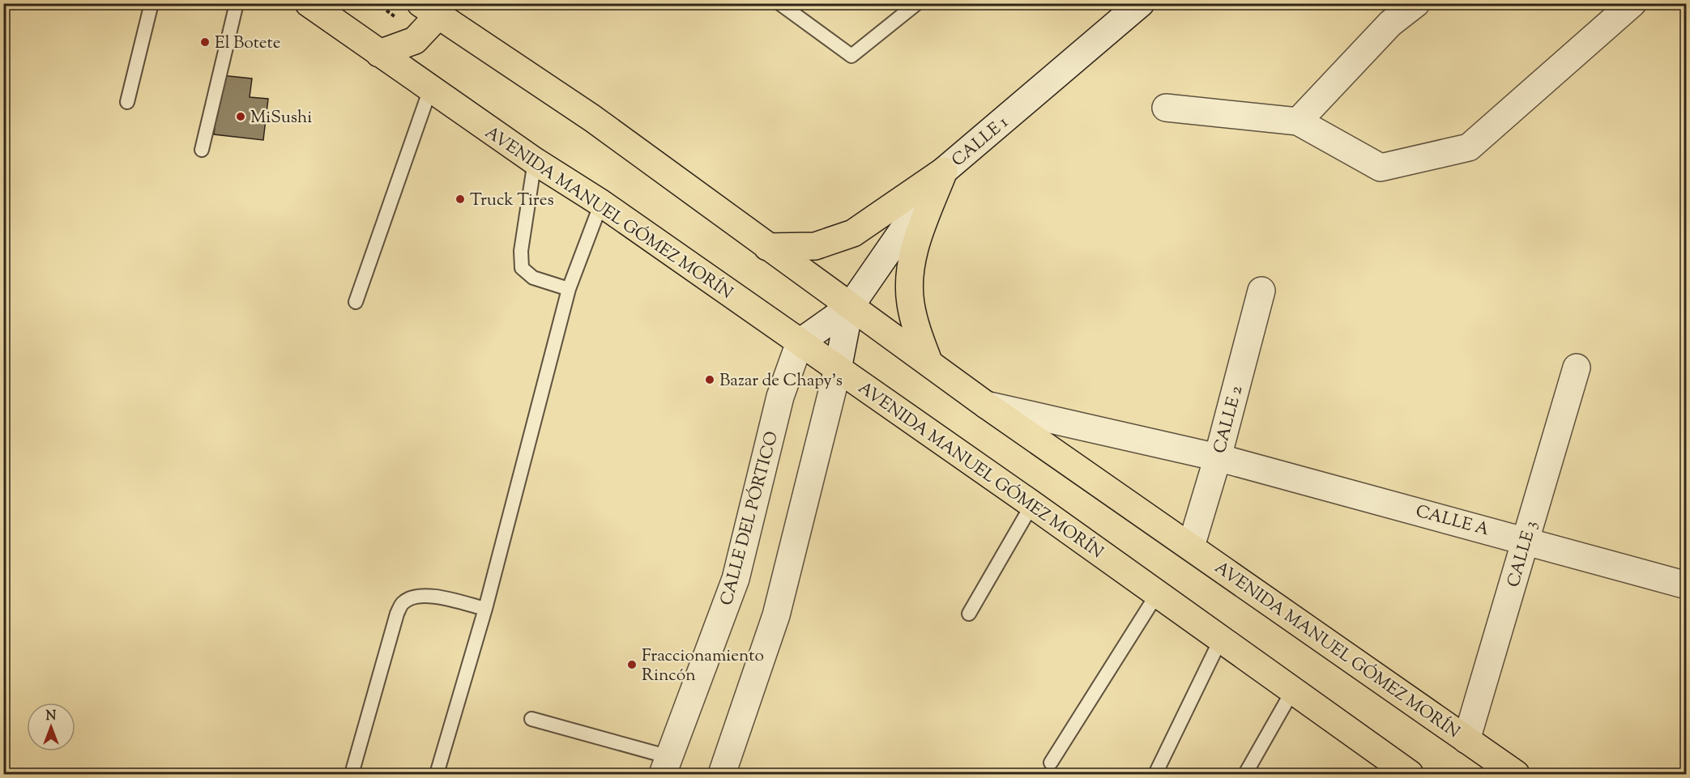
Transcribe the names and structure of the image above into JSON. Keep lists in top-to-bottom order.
{
  "streets": {
    "main road": ["AVENIDA MANUEL GÓMEZ MORÍN"],
    "street": [
      "CALLE 1",
      "CALLE 2",
      "CALLE DEL PÓRTICO",
      "CALLE A",
      "CALLE 3"
    ]
  },
  "crossings": [
    ["CALLE 1", "AVENIDA MANUEL GÓMEZ MORÍN"],
    ["CALLE 1", "CALLE DEL PÓRTICO"],
    ["AVENIDA MANUEL GÓMEZ MORÍN", "CALLE 2"],
    ["AVENIDA MANUEL GÓMEZ MORÍN", "CALLE DEL PÓRTICO"],
    ["AVENIDA MANUEL GÓMEZ MORÍN", "CALLE A"],
    ["AVENIDA MANUEL GÓMEZ MORÍN", "CALLE 3"],
    ["CALLE 2", "CALLE A"],
    ["CALLE A", "CALLE 3"]
  ],
  "places": [
    "El Botete",
    "MiSushi",
    "Truck Tires",
    "Bazar de Chapy's",
    "Fraccionamiento Rincón"
  ],
  "north": "top"
}
